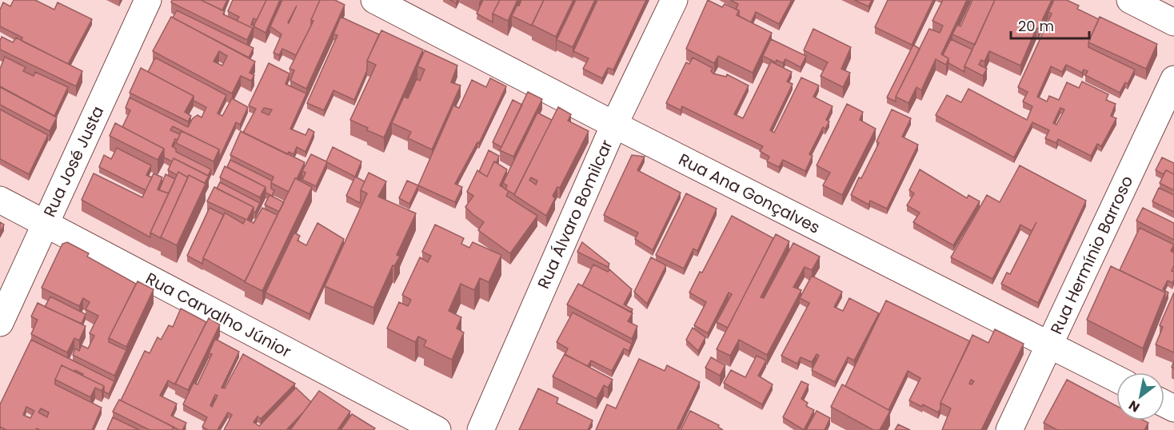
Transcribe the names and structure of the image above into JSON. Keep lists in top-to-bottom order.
{
  "streets": {
    "street": [
      "Rua José Justa",
      "Rua Ana Gonçalves",
      "Rua Álvaro Bomilcar",
      "Rua Hermínio Barroso",
      "Rua Carvalho Júnior"
    ]
  },
  "crossings": [
    ["Rua José Justa", "Rua Carvalho Júnior"],
    ["Rua Ana Gonçalves", "Rua Álvaro Bomilcar"],
    ["Rua Ana Gonçalves", "Rua Hermínio Barroso"]
  ],
  "scale_bar": "20 m",
  "north": "bottom left"
}
